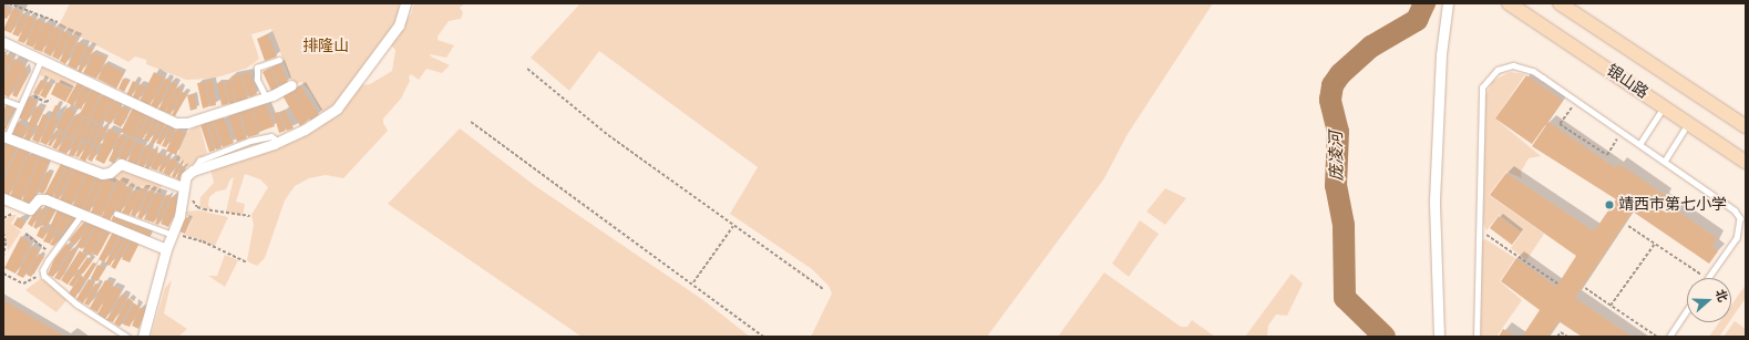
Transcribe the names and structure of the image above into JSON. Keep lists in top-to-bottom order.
{
  "streets": {
    "main road": ["银山路"]
  },
  "water": ["庞凌河"],
  "parks": ["排隆山"],
  "places": ["靖西市第七小学"],
  "north": "right"
}
